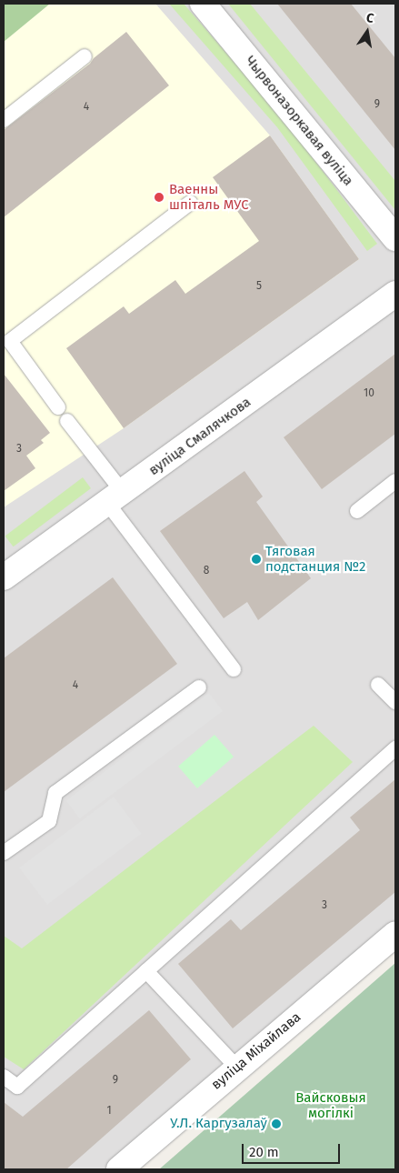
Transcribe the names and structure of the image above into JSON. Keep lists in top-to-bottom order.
{
  "streets": {
    "street": ["Чырвоназоркавая вуліца", "вуліца Смалячкова", "вуліца Міхайлава"]
  },
  "parks": ["Вайсковыя могілкі"],
  "places": ["Ваенны шпіталь МУС", "Тяговая подстанция №2", "У.Л. Каргузалаў"],
  "house_numbers": [
    "9",
    "4",
    "5",
    "10",
    "3",
    "8",
    "4",
    "3",
    "9",
    "1"
  ],
  "scale_bar": "20 m",
  "north": "top"
}
